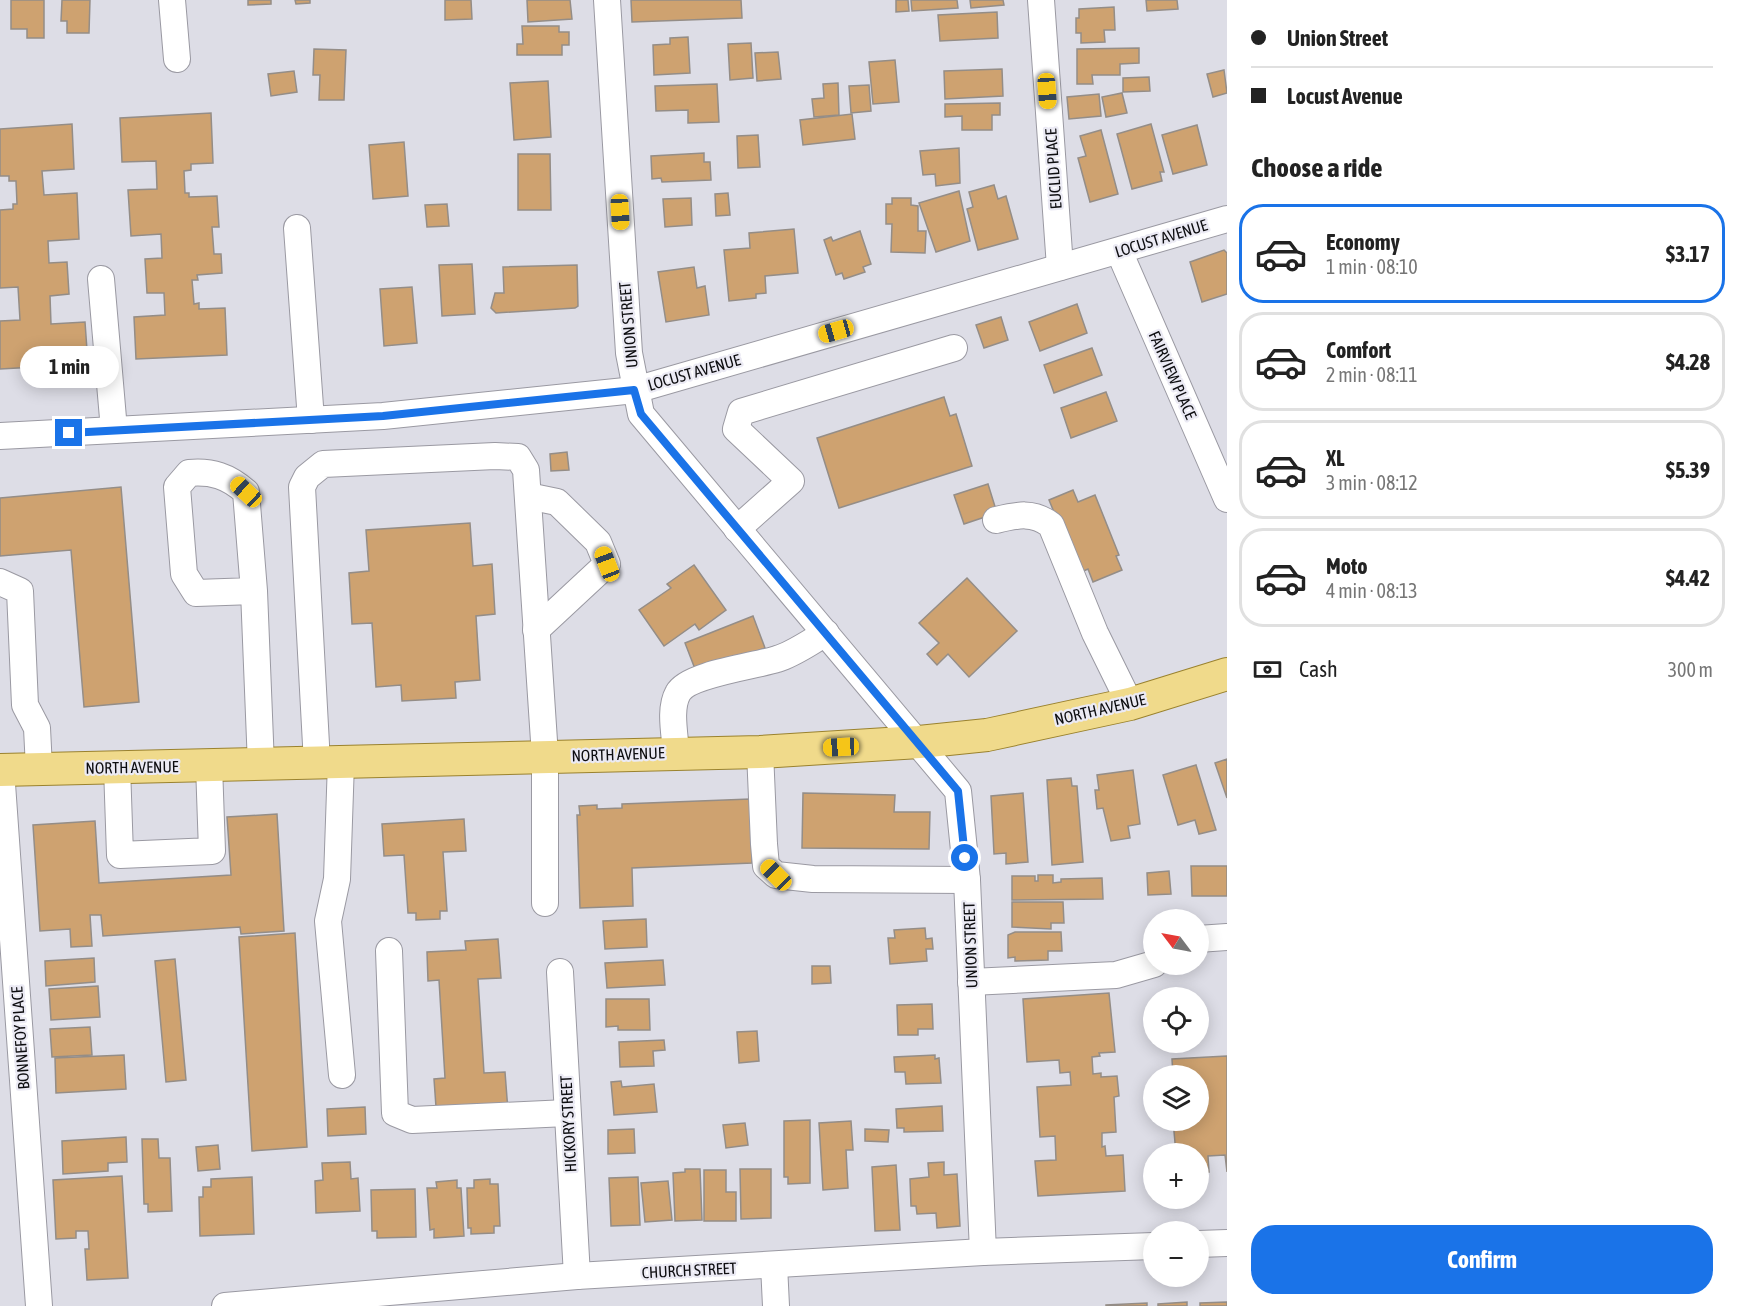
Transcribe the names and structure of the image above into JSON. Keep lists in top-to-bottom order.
{
  "streets": {
    "main road": ["NORTH AVENUE"],
    "street": [
      "EUCLID PLACE",
      "LOCUST AVENUE",
      "UNION STREET",
      "FAIRVIEW PLACE",
      "BONNEFOY PLACE",
      "HICKORY STREET",
      "CHURCH STREET"
    ]
  },
  "crossings": [
    ["EUCLID PLACE", "LOCUST AVENUE"],
    ["LOCUST AVENUE", "UNION STREET"],
    ["LOCUST AVENUE", "FAIRVIEW PLACE"],
    ["UNION STREET", "NORTH AVENUE"],
    ["UNION STREET", "CHURCH STREET"],
    ["NORTH AVENUE", "BONNEFOY PLACE"],
    ["HICKORY STREET", "CHURCH STREET"]
  ],
  "north": "top left",
  "page": {
    "banner": ["Union Street", "Locust Avenue"],
    "heading": "Choose a ride",
    "list": [
      {
        "name": "Economy",
        "note": "1 min · 08:10",
        "value": "$3.17"
      },
      {
        "name": "Comfort",
        "note": "2 min · 08:11",
        "value": "$4.28"
      },
      {
        "name": "XL",
        "note": "3 min · 08:12",
        "value": "$5.39"
      },
      {
        "name": "Moto",
        "note": "4 min · 08:13",
        "value": "$4.42"
      }
    ],
    "bubble": "1 min",
    "pay": ["Cash", "300 m"],
    "map_buttons": ["+", "−"],
    "buttons": "Confirm"
  }
}
